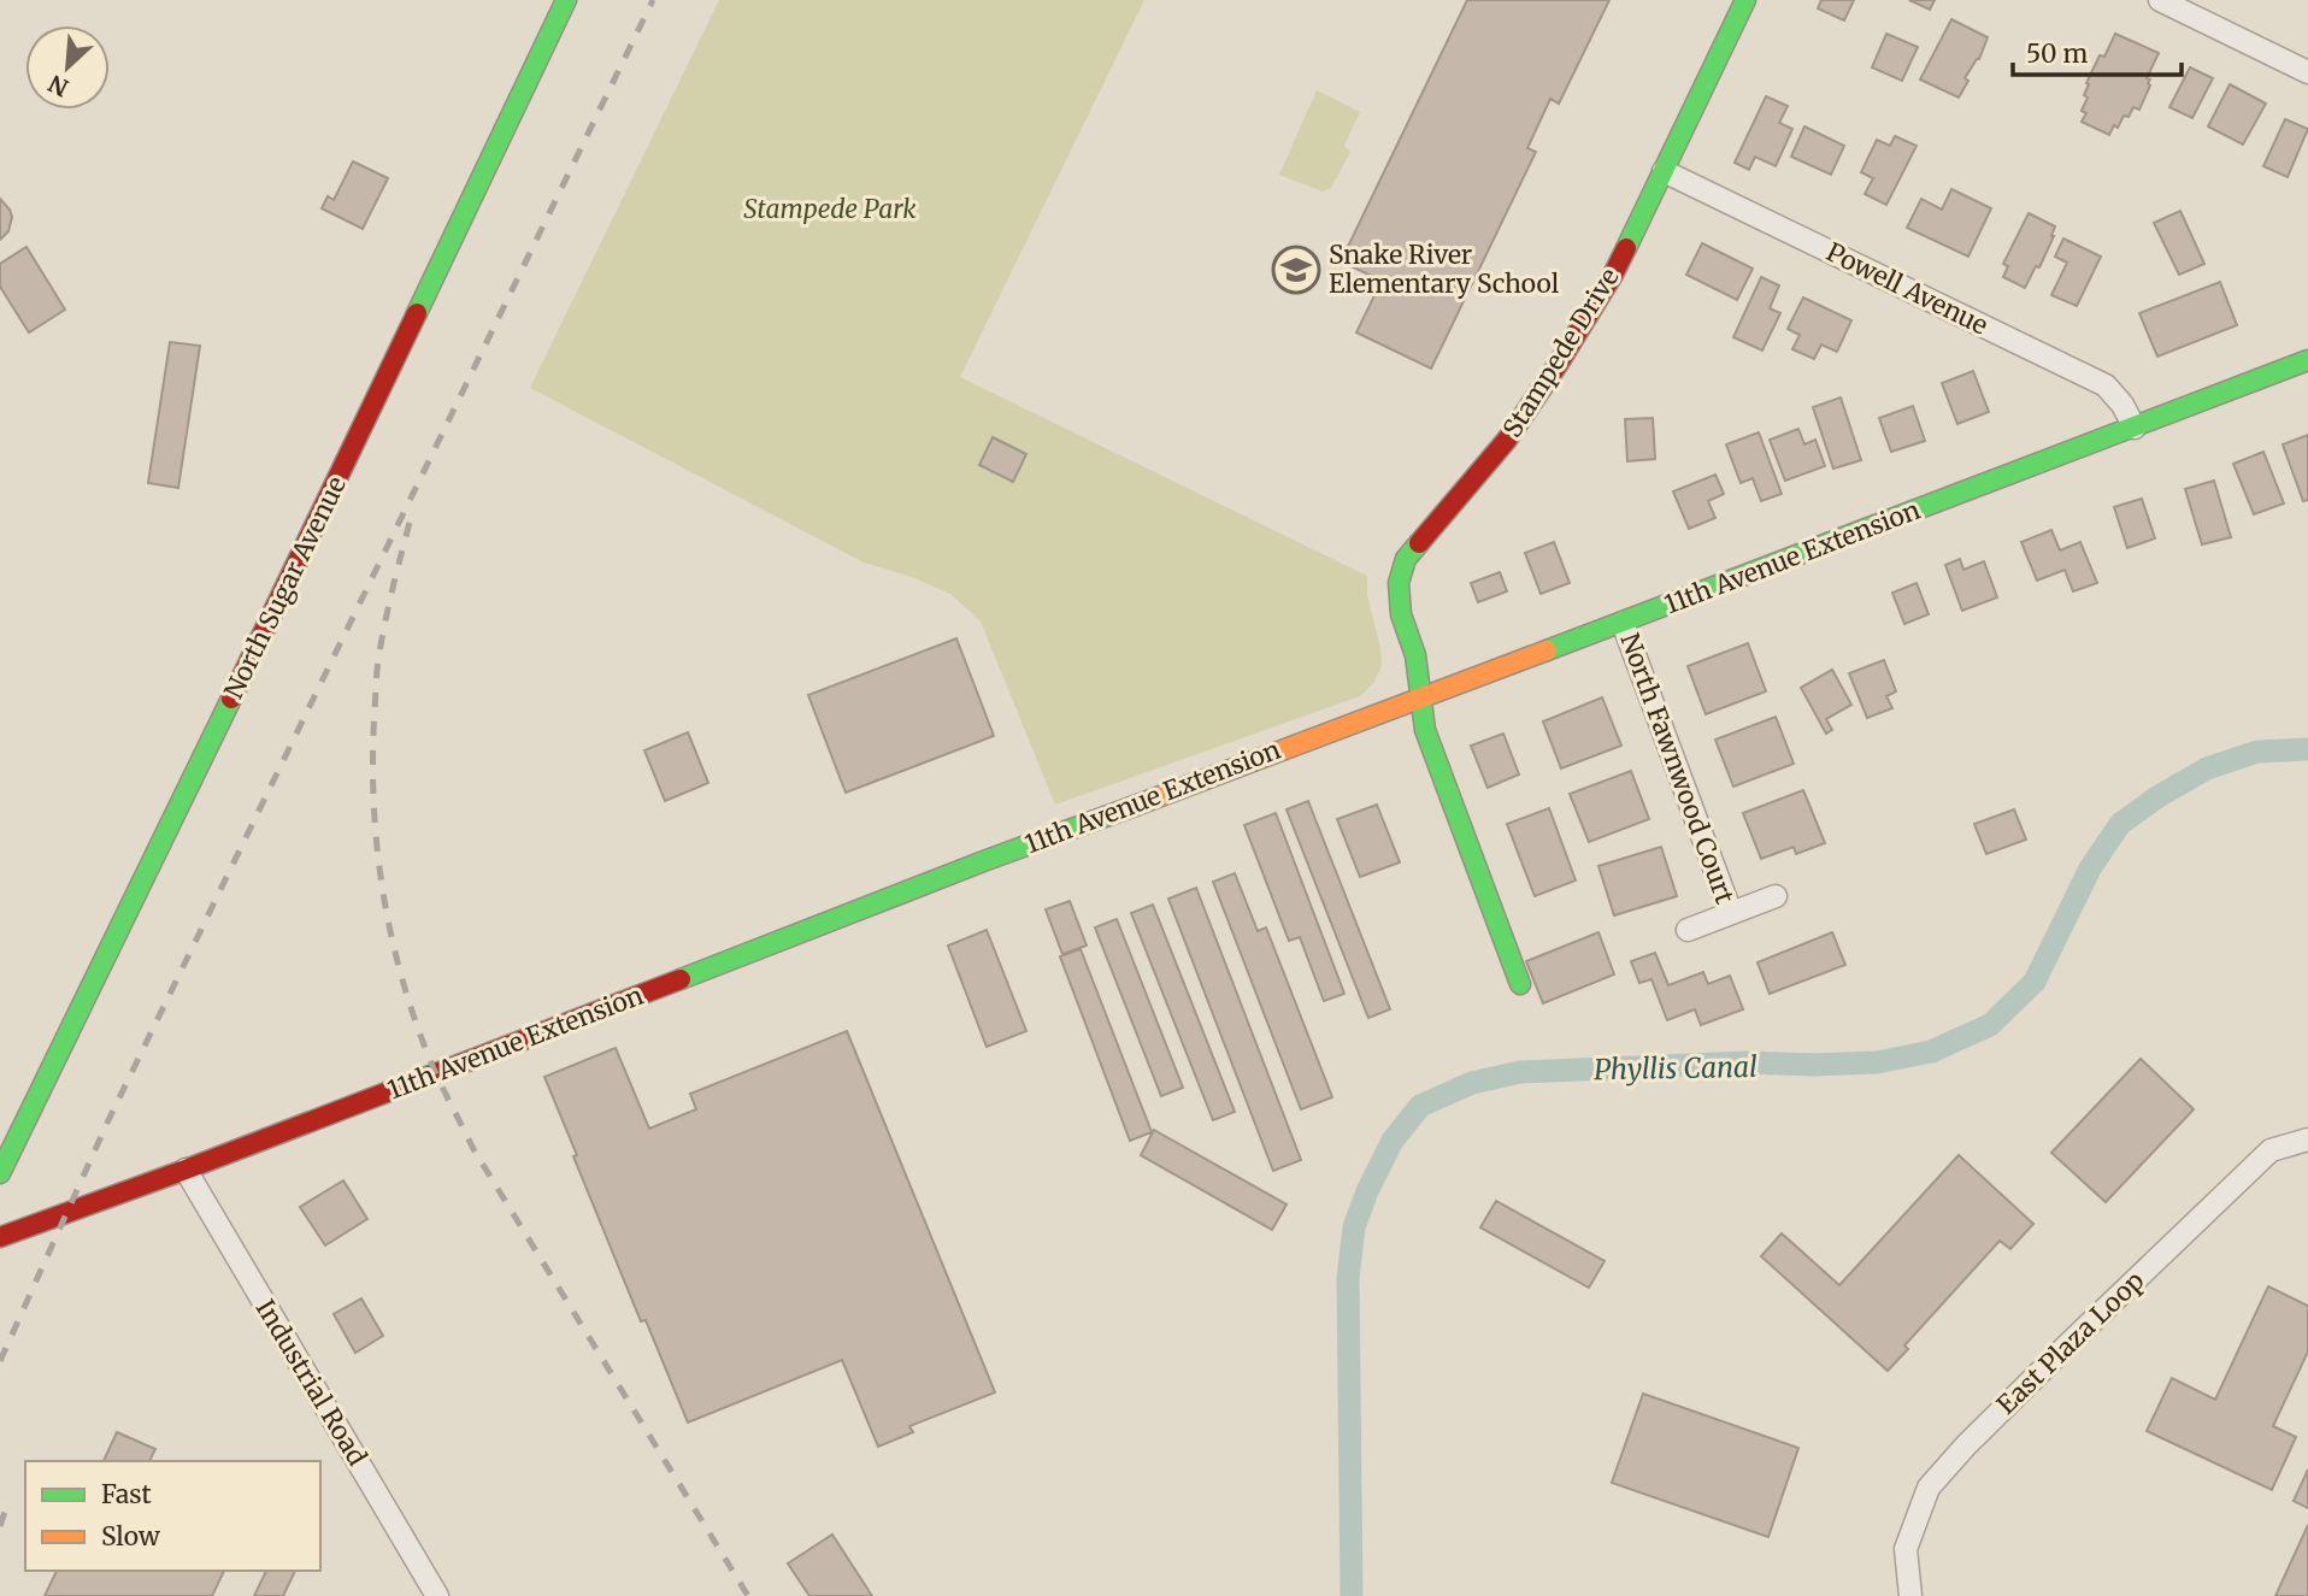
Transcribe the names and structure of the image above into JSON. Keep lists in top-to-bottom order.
{
  "streets": {
    "street": [
      "Powell Avenue",
      "Stampede Drive",
      "11th Avenue Extension",
      "North Sugar Avenue",
      "North Fawnwood Court",
      "East Plaza Loop",
      "Industrial Road"
    ]
  },
  "crossings": [
    ["Powell Avenue", "Stampede Drive"],
    ["Powell Avenue", "11th Avenue Extension"],
    ["Stampede Drive", "11th Avenue Extension"],
    ["11th Avenue Extension", "North Fawnwood Court"],
    ["11th Avenue Extension", "Industrial Road"]
  ],
  "water": ["Phyllis Canal"],
  "parks": ["Stampede Park"],
  "places": {
    "school or university": ["Snake River Elementary School"]
  },
  "legend": ["Fast", "Slow"],
  "scale_bar": "50 m",
  "north": "bottom left"
}
